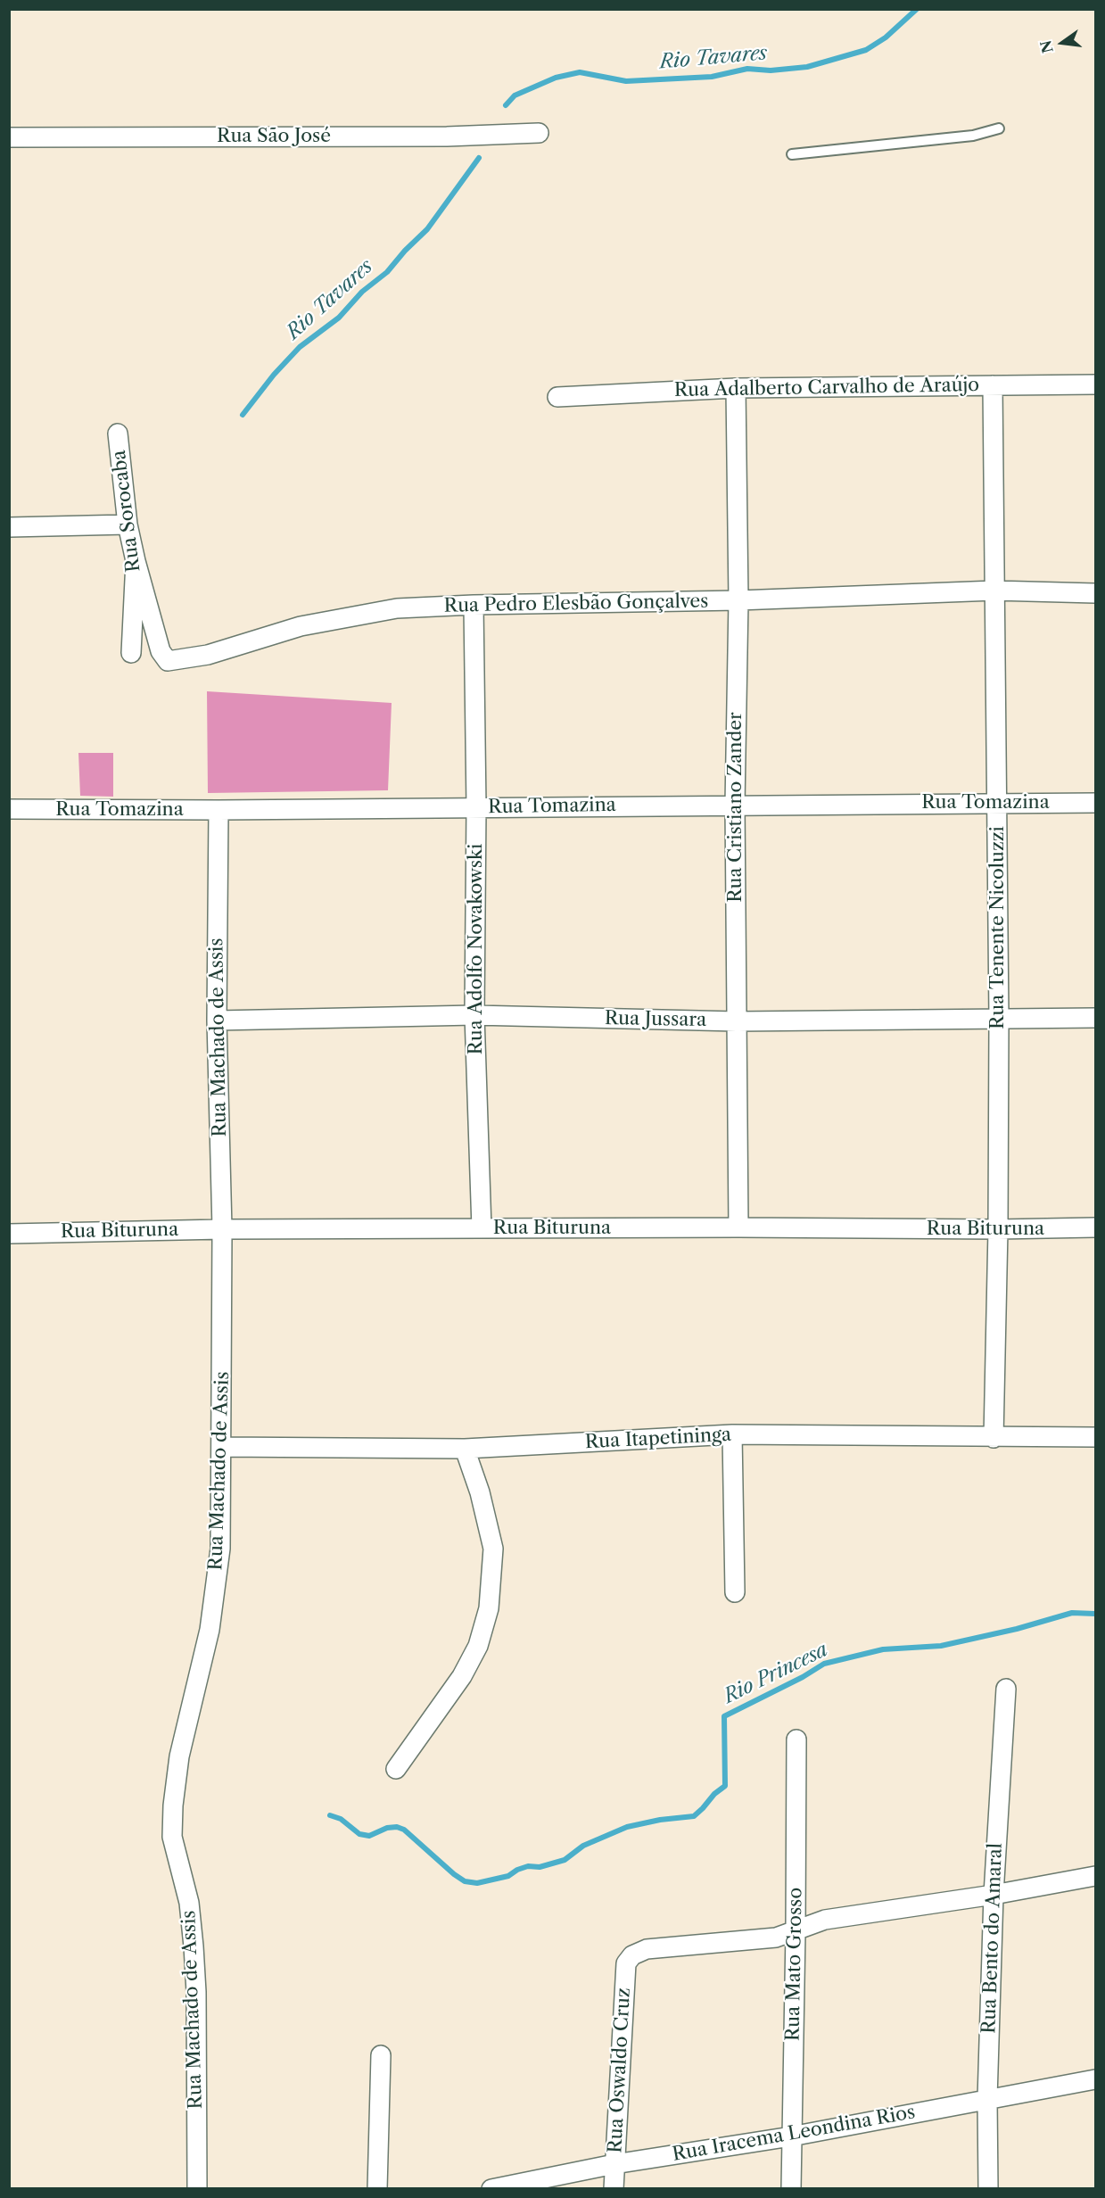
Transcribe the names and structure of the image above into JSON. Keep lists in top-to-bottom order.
{
  "streets": {
    "street": [
      "Rua São José",
      "Rua Adalberto Carvalho de Araújo",
      "Rua Sorocaba",
      "Rua Pedro Elesbão Gonçalves",
      "Rua Tomazina",
      "Rua Cristiano Zander",
      "Rua Tenente Nicoluzzi",
      "Rua Adolfo Novakowski",
      "Rua Jussara",
      "Rua Machado de Assis",
      "Rua Bituruna",
      "Rua Itapetininga",
      "Rua Bento do Amaral",
      "Rua Mato Grosso",
      "Rua Oswaldo Cruz",
      "Rua Iracema Leondina Rios"
    ]
  },
  "crossings": [
    ["Rua Adalberto Carvalho de Araújo", "Rua Cristiano Zander"],
    ["Rua Adalberto Carvalho de Araújo", "Rua Tenente Nicoluzzi"],
    ["Rua Sorocaba", "Rua Pedro Elesbão Gonçalves"],
    ["Rua Pedro Elesbão Gonçalves", "Rua Cristiano Zander"],
    ["Rua Pedro Elesbão Gonçalves", "Rua Tenente Nicoluzzi"],
    ["Rua Pedro Elesbão Gonçalves", "Rua Adolfo Novakowski"],
    ["Rua Tomazina", "Rua Cristiano Zander"],
    ["Rua Tomazina", "Rua Tenente Nicoluzzi"],
    ["Rua Tomazina", "Rua Adolfo Novakowski"],
    ["Rua Tomazina", "Rua Machado de Assis"],
    ["Rua Cristiano Zander", "Rua Jussara"],
    ["Rua Cristiano Zander", "Rua Bituruna"],
    ["Rua Tenente Nicoluzzi", "Rua Jussara"],
    ["Rua Tenente Nicoluzzi", "Rua Bituruna"],
    ["Rua Tenente Nicoluzzi", "Rua Itapetininga"],
    ["Rua Adolfo Novakowski", "Rua Jussara"],
    ["Rua Adolfo Novakowski", "Rua Bituruna"],
    ["Rua Jussara", "Rua Machado de Assis"],
    ["Rua Machado de Assis", "Rua Bituruna"],
    ["Rua Machado de Assis", "Rua Itapetininga"],
    ["Rua Bento do Amaral", "Rua Iracema Leondina Rios"],
    ["Rua Mato Grosso", "Rua Oswaldo Cruz"],
    ["Rua Mato Grosso", "Rua Iracema Leondina Rios"],
    ["Rua Oswaldo Cruz", "Rua Iracema Leondina Rios"]
  ],
  "water": ["Rio Tavares", "Rio Princesa"],
  "north": "left"
}
